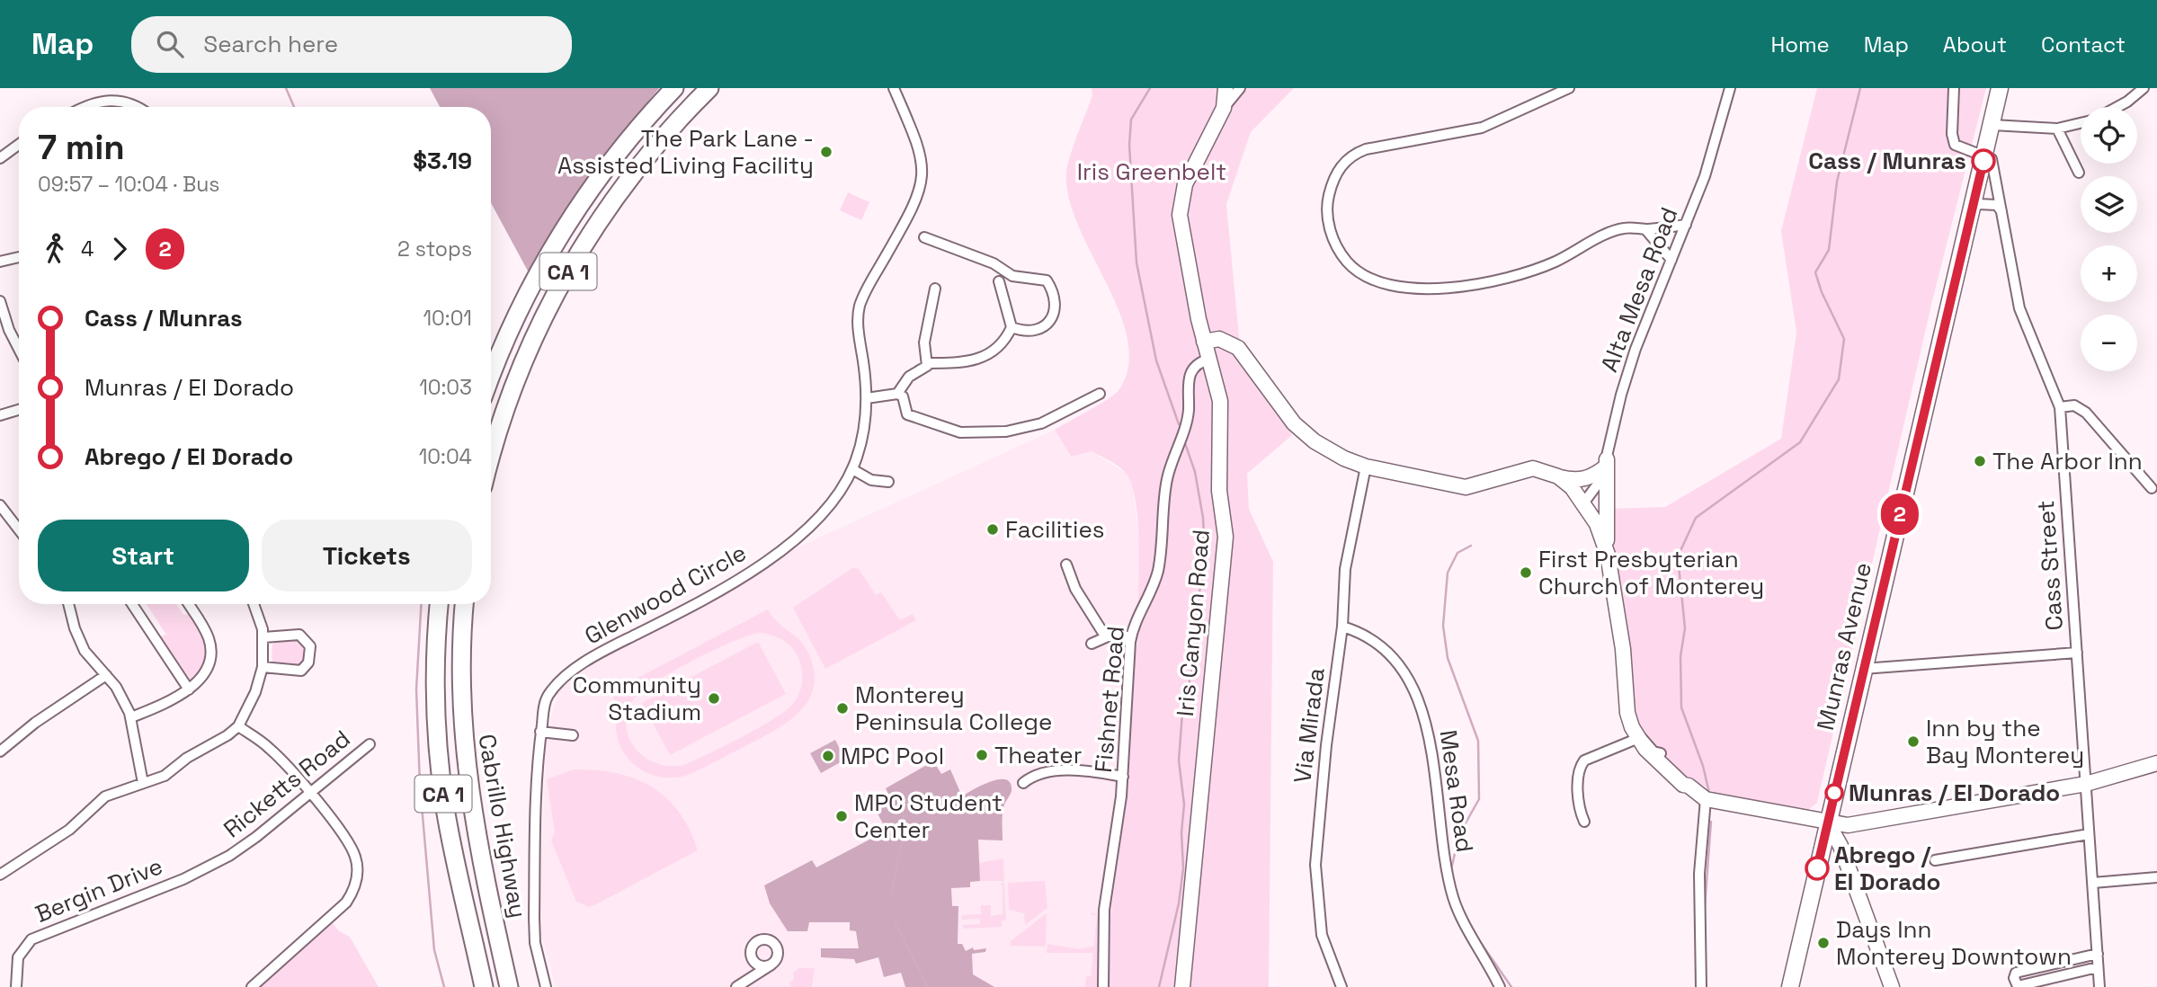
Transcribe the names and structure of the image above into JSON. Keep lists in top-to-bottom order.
{
  "streets": {
    "highway": ["CA 1", "Cabrillo Highway"],
    "main road": ["Munras Avenue"],
    "street": [
      "Alta Mesa Road",
      "Cass Street",
      "Glenwood Circle",
      "Iris Canyon Road",
      "Fishnet Road",
      "Via Mirada",
      "Ricketts Road",
      "Mesa Road",
      "Bergin Drive"
    ]
  },
  "crossings": [
    ["Cass Street", "Munras Avenue"],
    ["Iris Canyon Road", "Fishnet Road"],
    ["Via Mirada", "Mesa Road"],
    ["Ricketts Road", "Bergin Drive"]
  ],
  "parks": ["Iris Greenbelt"],
  "places": [
    "The Park Lane - Assisted Living Facility",
    "Cass / Munras",
    "The Arbor Inn",
    "Facilities",
    "First Presbyterian Church of Monterey",
    "Community Stadium",
    "Monterey Peninsula College",
    "Inn by the Bay Monterey",
    "Theater",
    "MPC Pool",
    "Munras / El Dorado",
    "MPC Student Center",
    "Abrego / El Dorado",
    "Days Inn Monterey Downtown"
  ],
  "lines": ["bus line 2"],
  "page": {
    "header": "Map",
    "search": "Search here",
    "nav": [
      "Home",
      "Map",
      "About",
      "Contact"
    ],
    "on_map": "2",
    "map_buttons": ["+", "−"],
    "heading": ["7 min", "09:57 – 10:04 · Bus", "$3.19"],
    "legs": ["4", "2", "2 stops"],
    "list": [
      {
        "name": "Cass / Munras",
        "value": "10:01"
      },
      {
        "name": "Munras / El Dorado",
        "value": "10:03"
      },
      {
        "name": "Abrego / El Dorado",
        "value": "10:04"
      }
    ],
    "buttons": ["Start", "Tickets"]
  }
}
